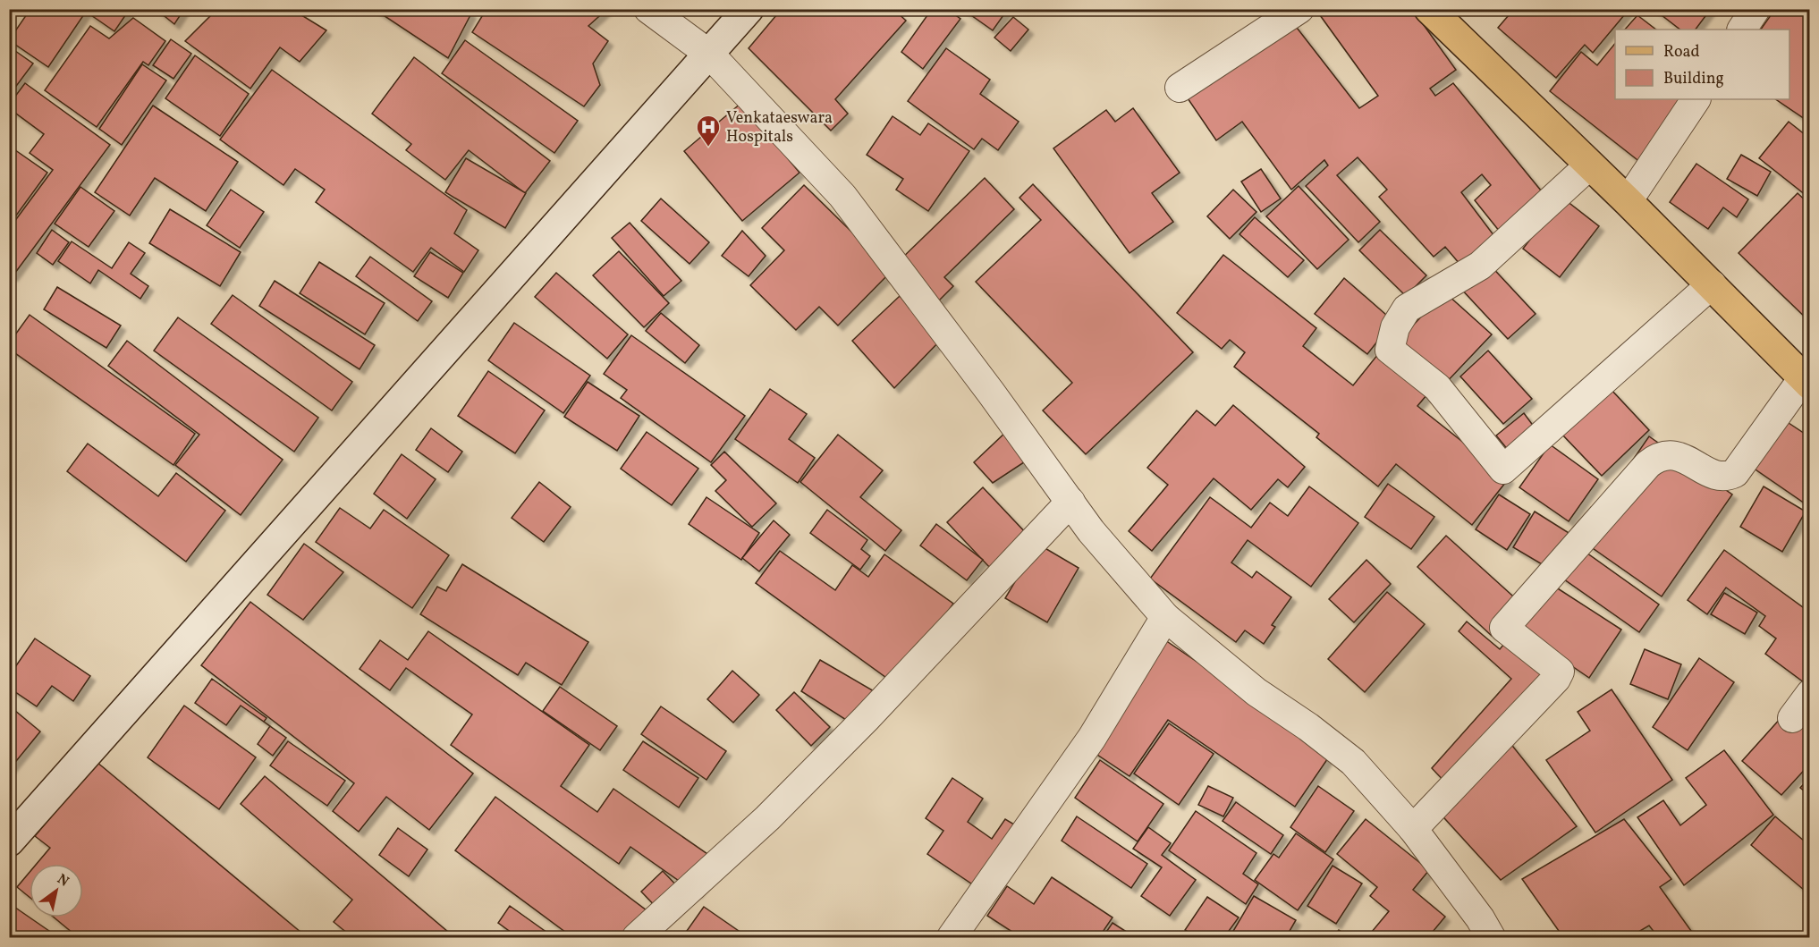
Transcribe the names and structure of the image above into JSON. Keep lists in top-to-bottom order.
{
  "places": {
    "hospital": ["Venkataeswara Hospitals"]
  },
  "legend": ["Road", "Building"],
  "north": "top right"
}
